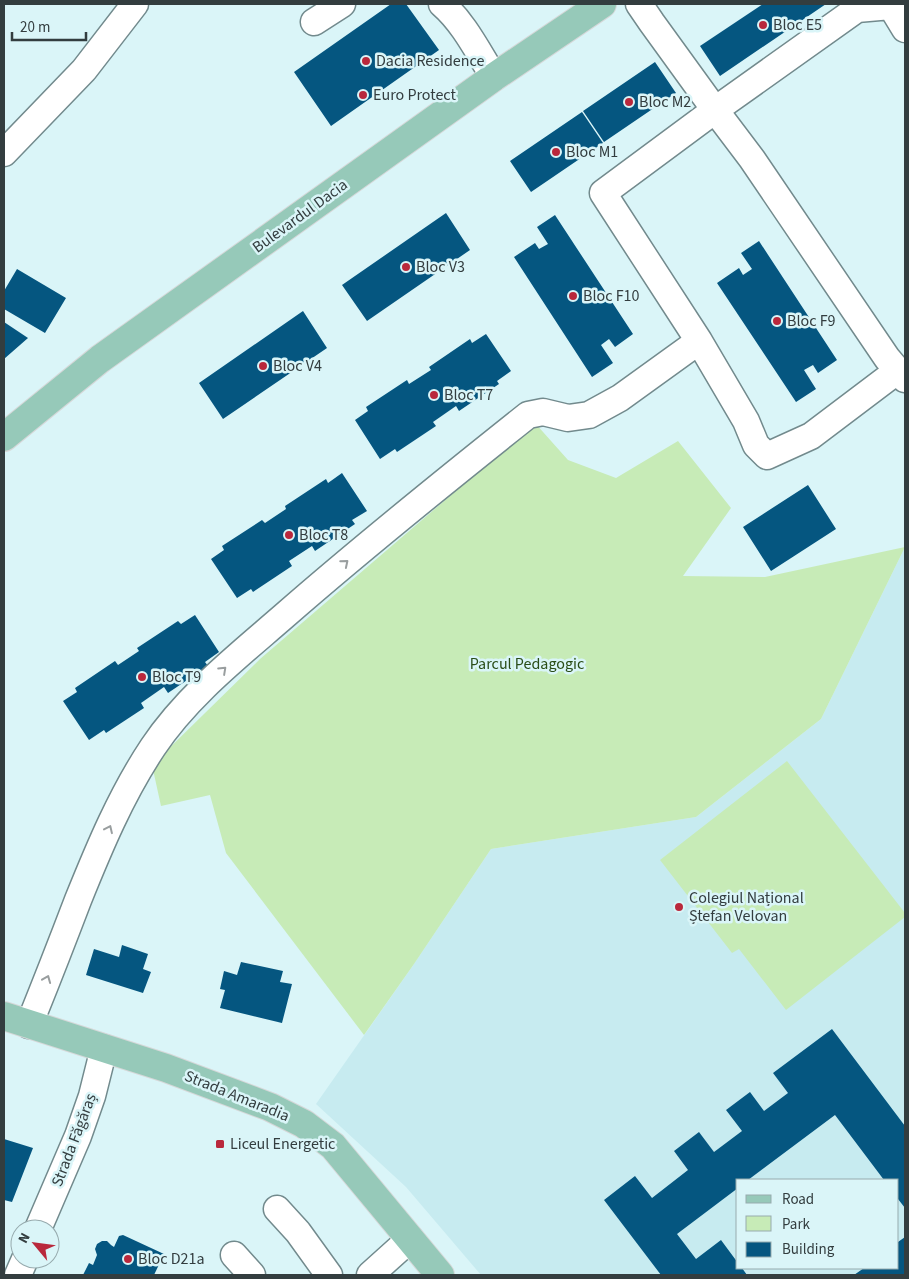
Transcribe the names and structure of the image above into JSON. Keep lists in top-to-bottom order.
{
  "streets": {
    "main road": ["Bulevardul Dacia", "Strada Amaradia"],
    "street": ["Strada Făgăraș"]
  },
  "crossings": [
    ["Strada Amaradia", "Strada Făgăraș"]
  ],
  "parks": ["Parcul Pedagogic"],
  "places": {
    "other": [
      "Bloc E5",
      "Dacia Residence",
      "Euro Protect",
      "Bloc M2",
      "Bloc M1",
      "Bloc V3",
      "Bloc F10",
      "Bloc F9",
      "Bloc V4",
      "Bloc T7",
      "Bloc T8",
      "Bloc T9",
      "Colegiul Național Ștefan Velovan",
      "Bloc D21a"
    ],
    "transit": ["Liceul Energetic"]
  },
  "legend": ["Road", "Park", "Building"],
  "scale_bar": "20 m",
  "north": "top left"
}
